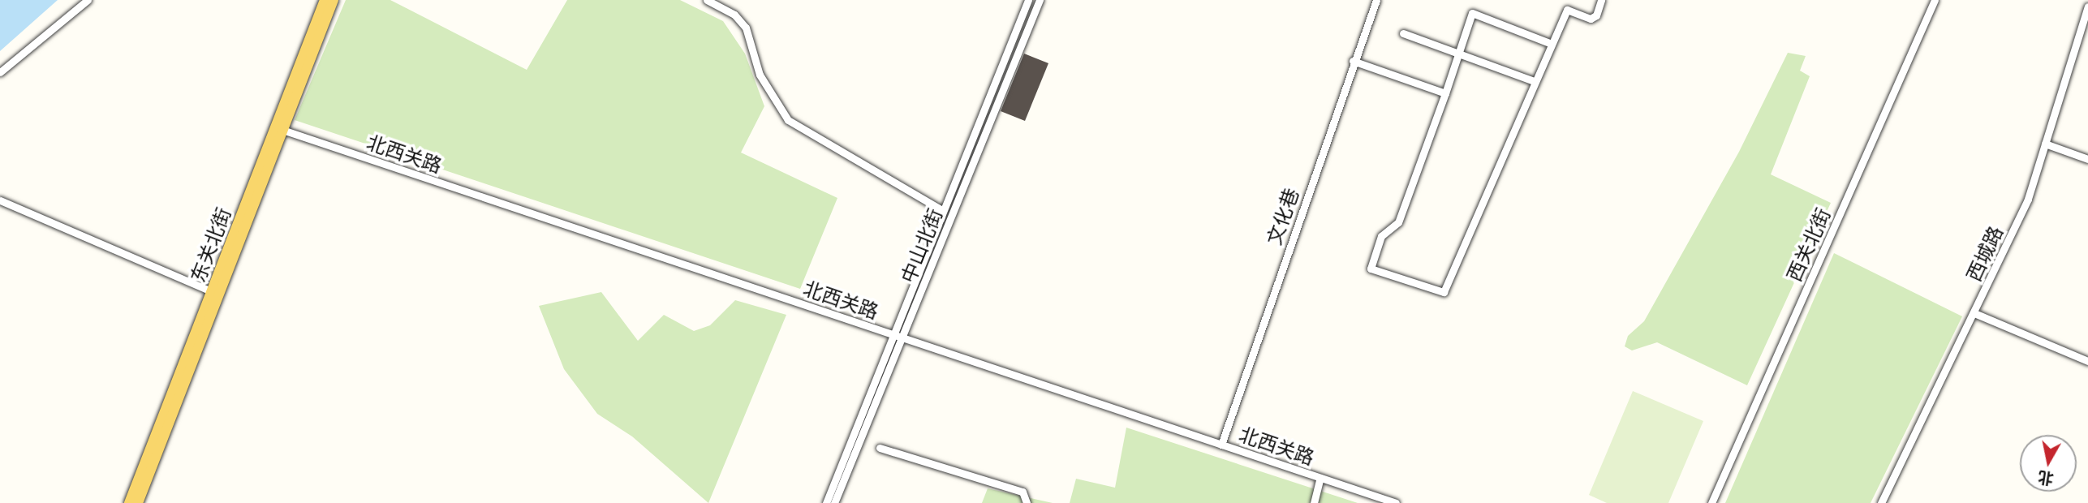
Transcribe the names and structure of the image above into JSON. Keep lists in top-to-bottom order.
{
  "streets": {
    "main road": ["东关北街"],
    "street": [
      "北西关路",
      "文化巷",
      "西关北街",
      "中山北街",
      "西城路"
    ]
  },
  "crossings": [
    ["北西关路", "文化巷"],
    ["北西关路", "东关北街"],
    ["北西关路", "中山北街"]
  ],
  "north": "bottom"
}
